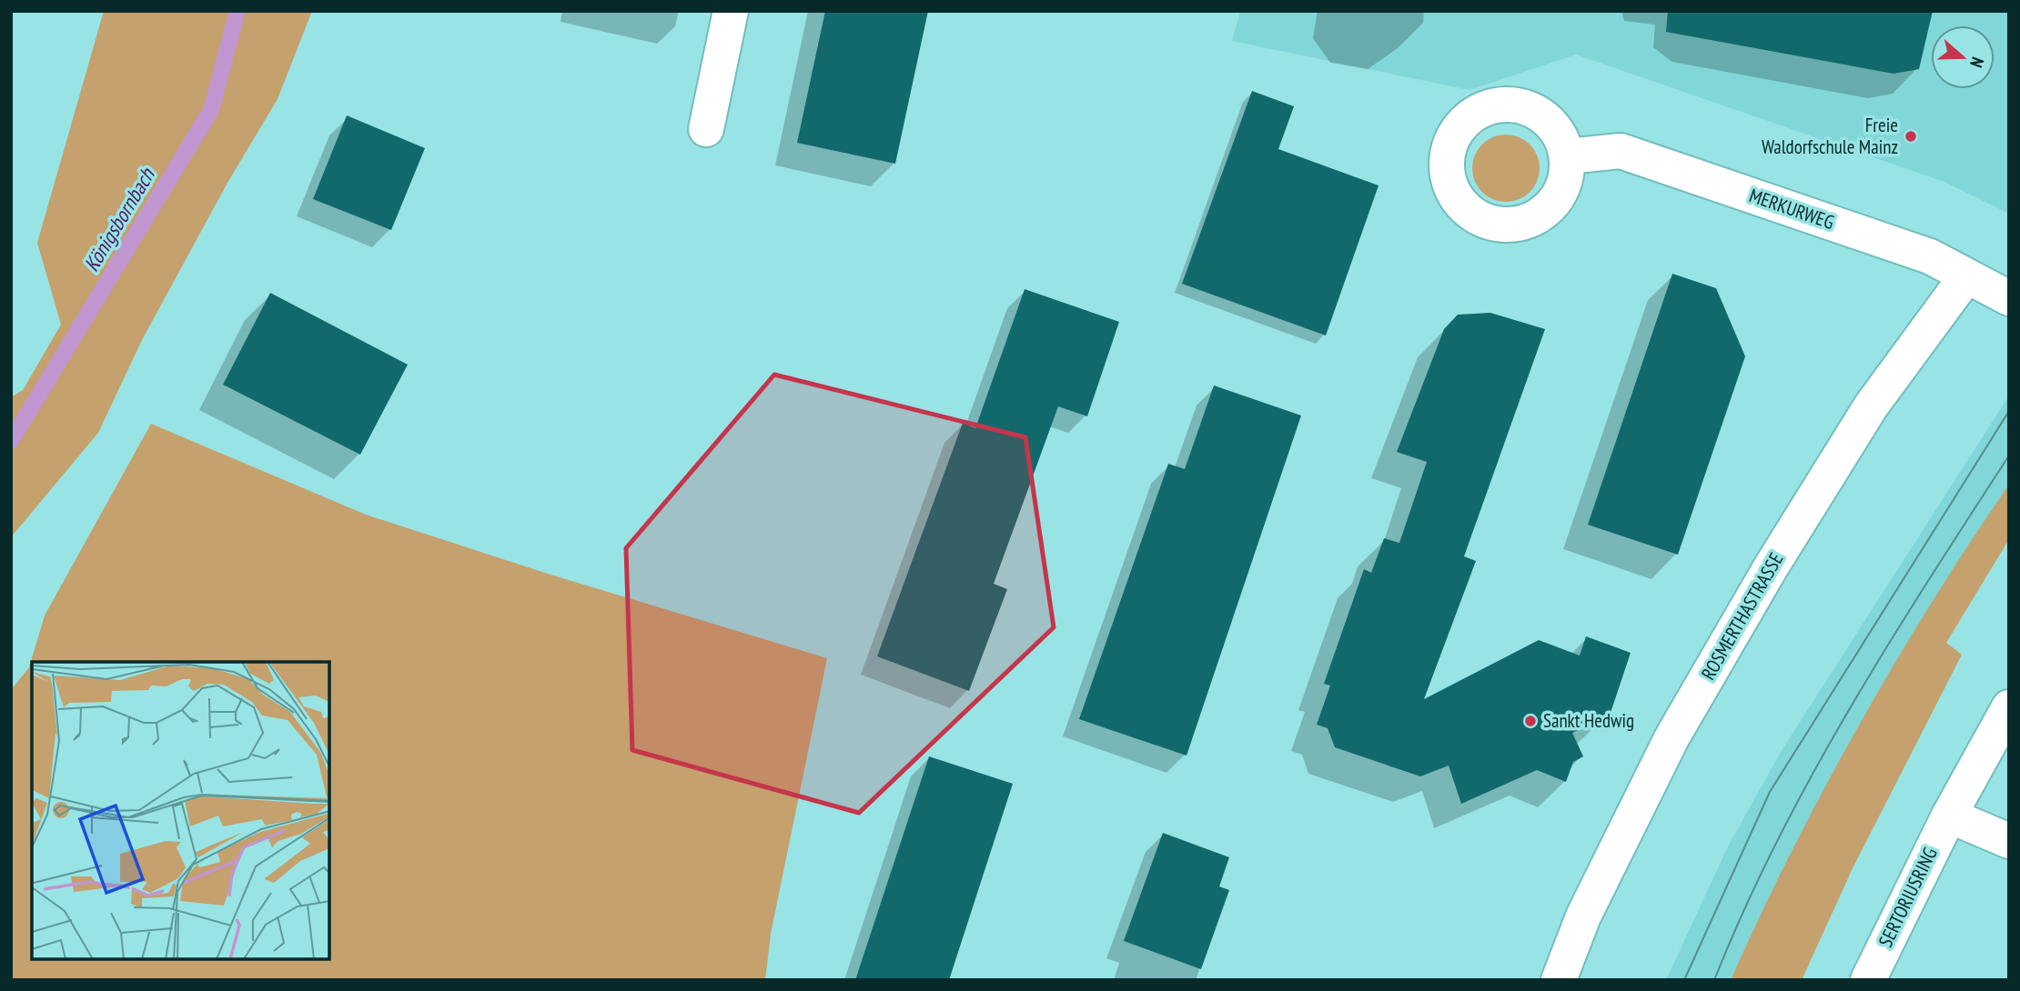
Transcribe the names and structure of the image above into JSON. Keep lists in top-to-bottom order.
{
  "streets": {
    "street": ["MERKURWEG", "ROSMERTHASTRASSE", "SERTORIUSRING"]
  },
  "crossings": [
    ["MERKURWEG", "ROSMERTHASTRASSE"]
  ],
  "water": ["Königsbornbach"],
  "places": ["Freie Waldorfschule Mainz", "Sankt Hedwig"],
  "north": "right"
}
